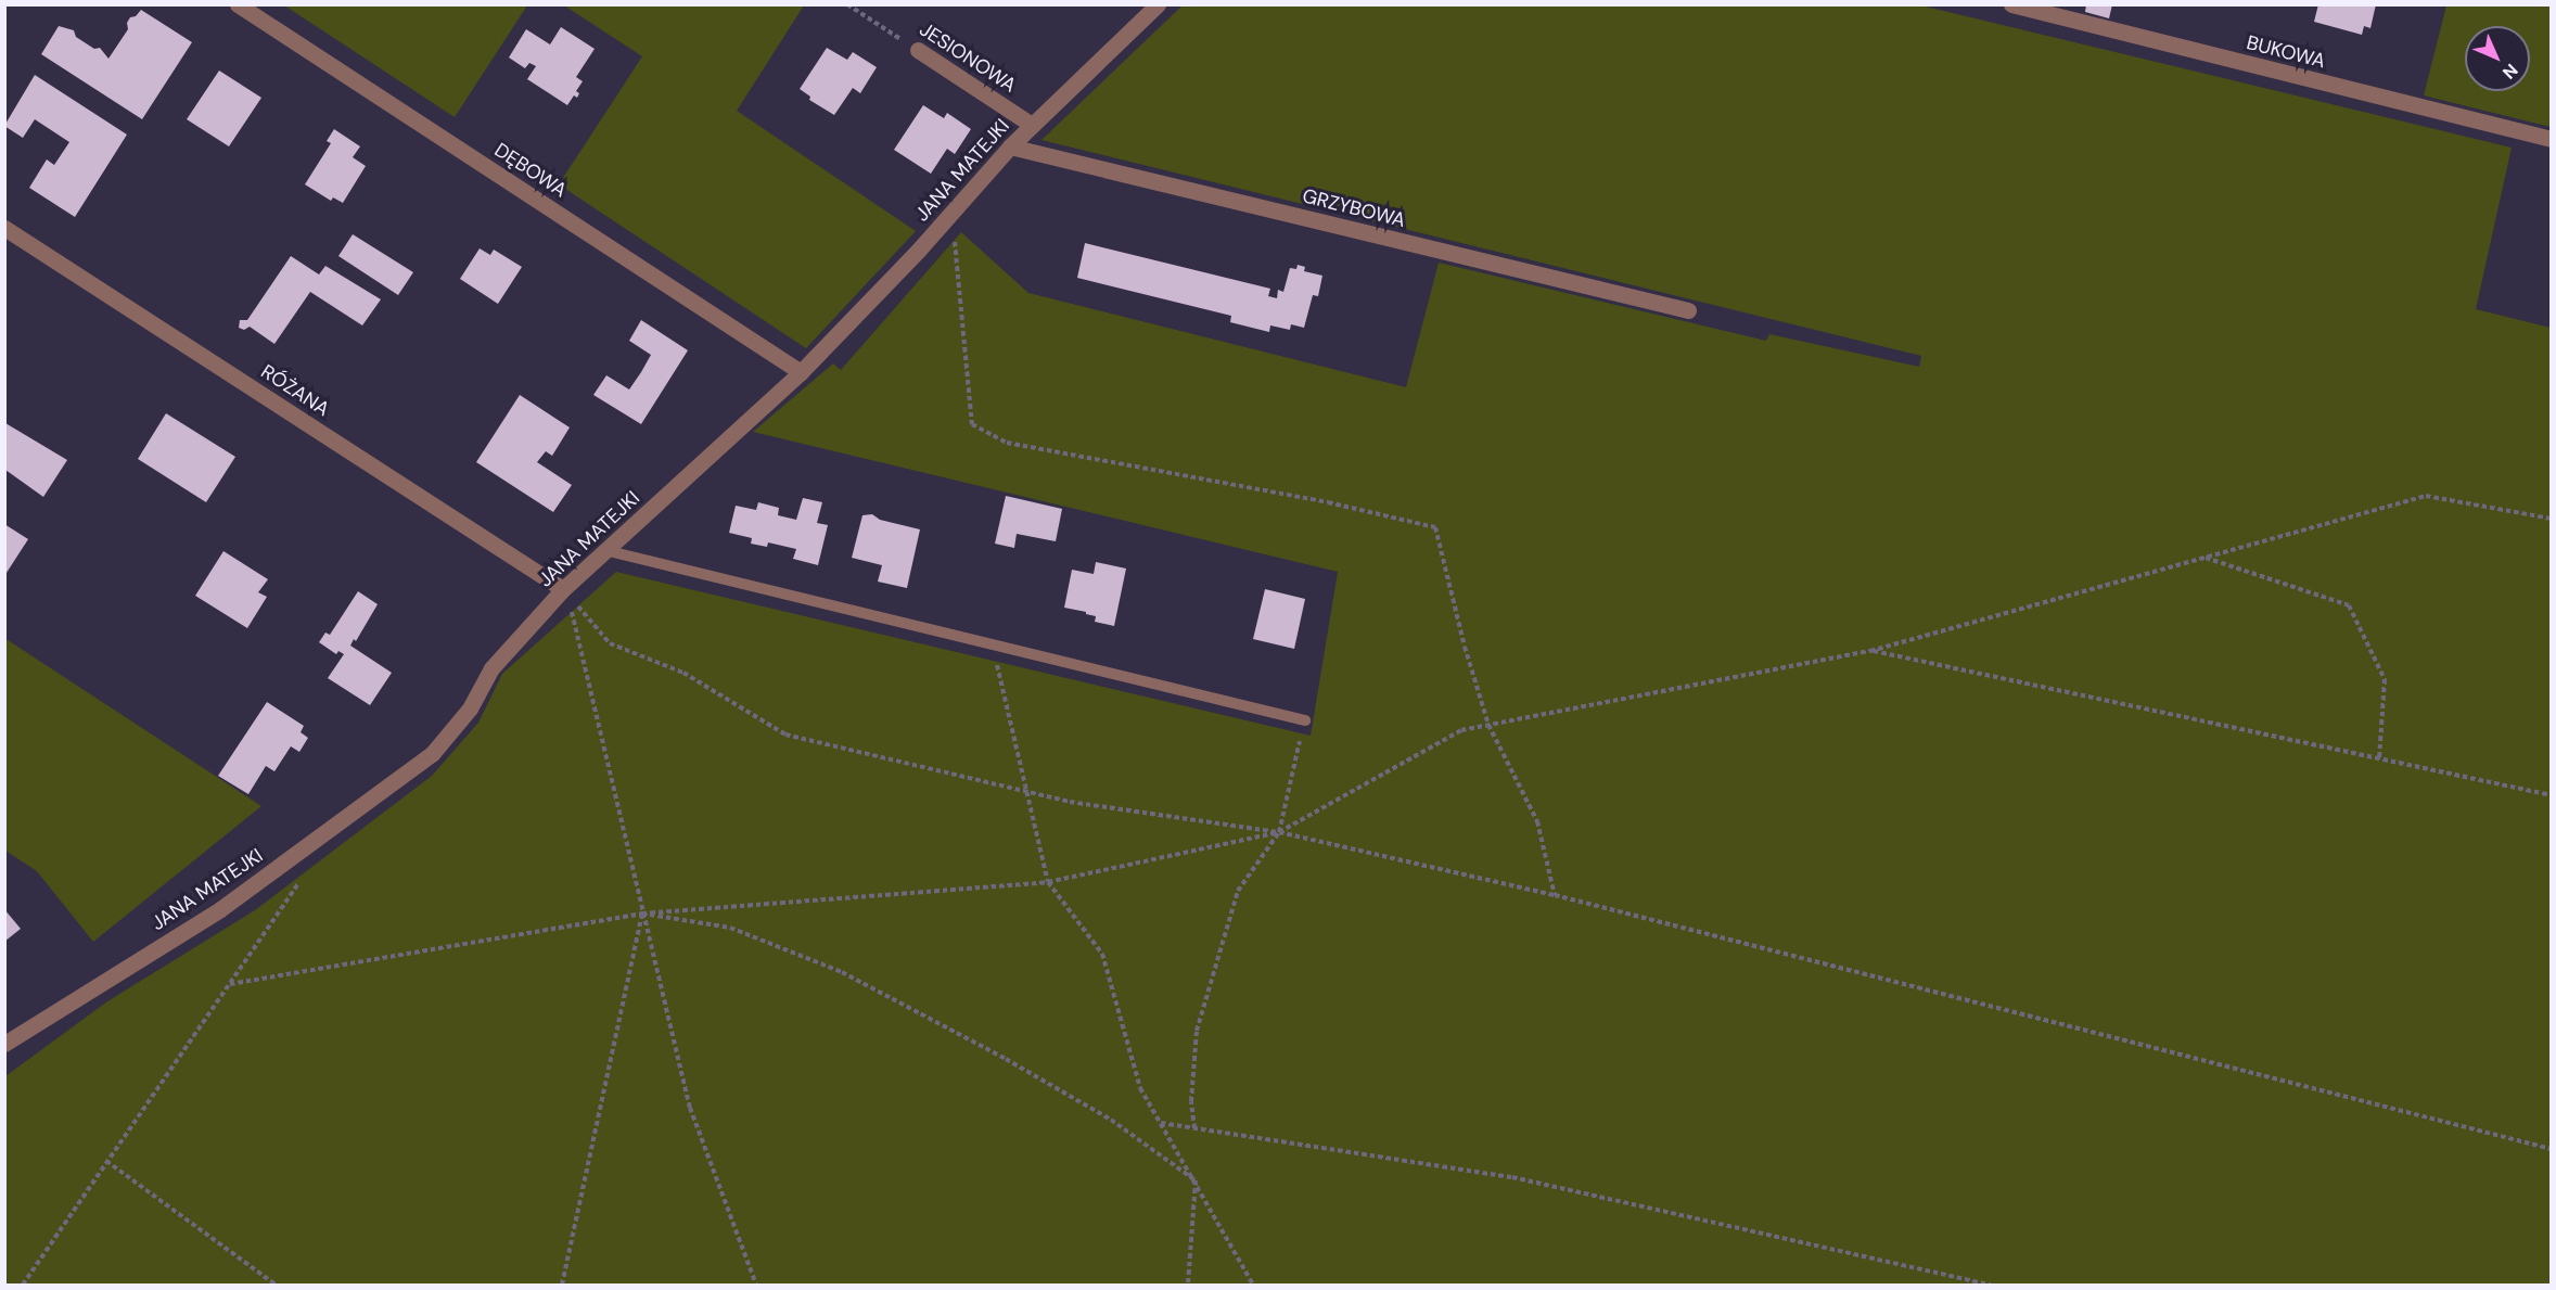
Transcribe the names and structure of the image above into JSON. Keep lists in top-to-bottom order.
{
  "streets": {
    "street": [
      "BUKOWA",
      "JESIONOWA",
      "DĘBOWA",
      "JANA MATEJKI",
      "GRZYBOWA",
      "RÓŻANA"
    ]
  },
  "crossings": [
    ["JESIONOWA", "JANA MATEJKI"],
    ["DĘBOWA", "JANA MATEJKI"],
    ["JANA MATEJKI", "GRZYBOWA"],
    ["JANA MATEJKI", "RÓŻANA"]
  ],
  "north": "bottom right"
}
